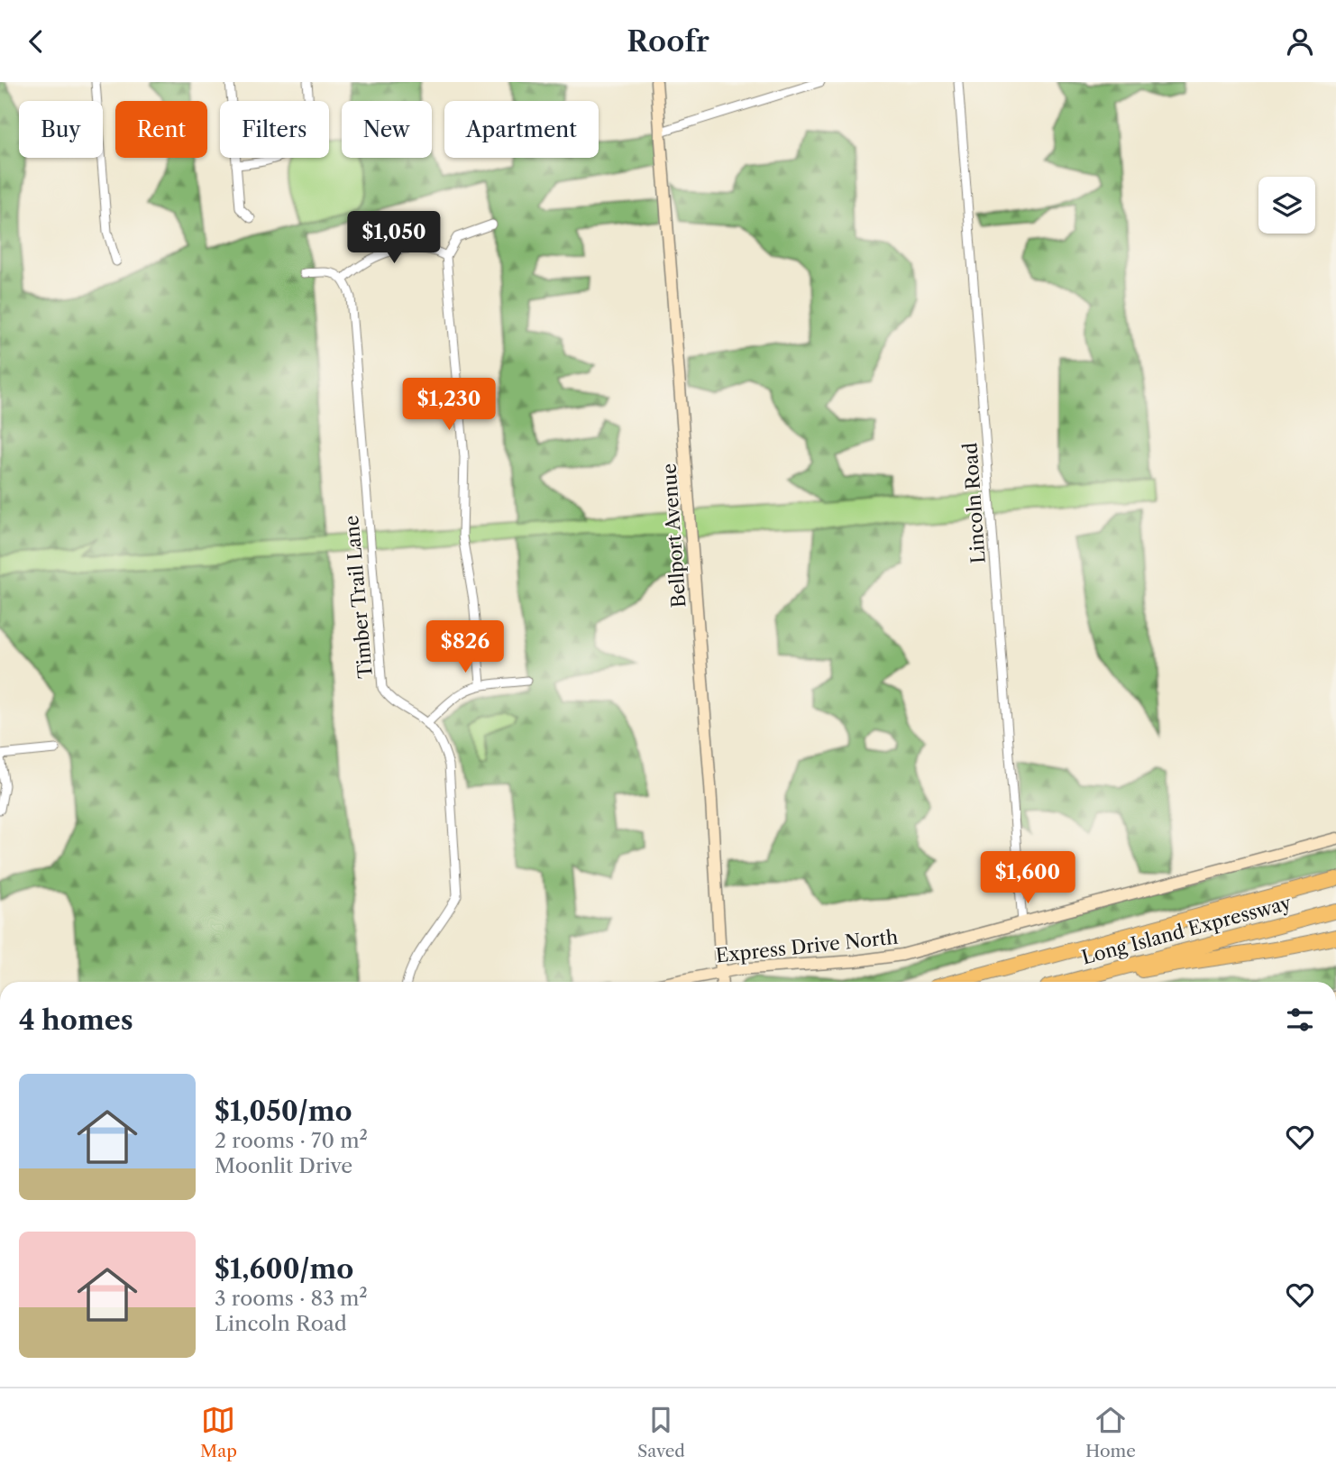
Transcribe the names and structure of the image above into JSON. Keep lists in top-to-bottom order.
{
  "streets": {
    "highway": ["Long Island Expressway"],
    "main road": ["Bellport Avenue", "Express Drive North"],
    "street": ["Lincoln Road", "Timber Trail Lane"]
  },
  "crossings": [
    ["Lincoln Road", "Express Drive North"],
    ["Bellport Avenue", "Express Drive North"]
  ],
  "page": {
    "header": "Roofr",
    "chip": [
      "Buy",
      "Rent",
      "Filters",
      "New",
      "Apartment"
    ],
    "price": [
      "$1,050",
      "$1,230",
      "$826",
      "$1,600"
    ],
    "heading": "4 homes",
    "list": [
      {
        "name": "$1,050/mo",
        "note": "2 rooms · 70 m² · Moonlit Drive"
      },
      {
        "name": "$1,600/mo",
        "note": "3 rooms · 83 m² · Lincoln Road"
      }
    ],
    "tabs": ["Map", "Saved", "Home"]
  }
}
